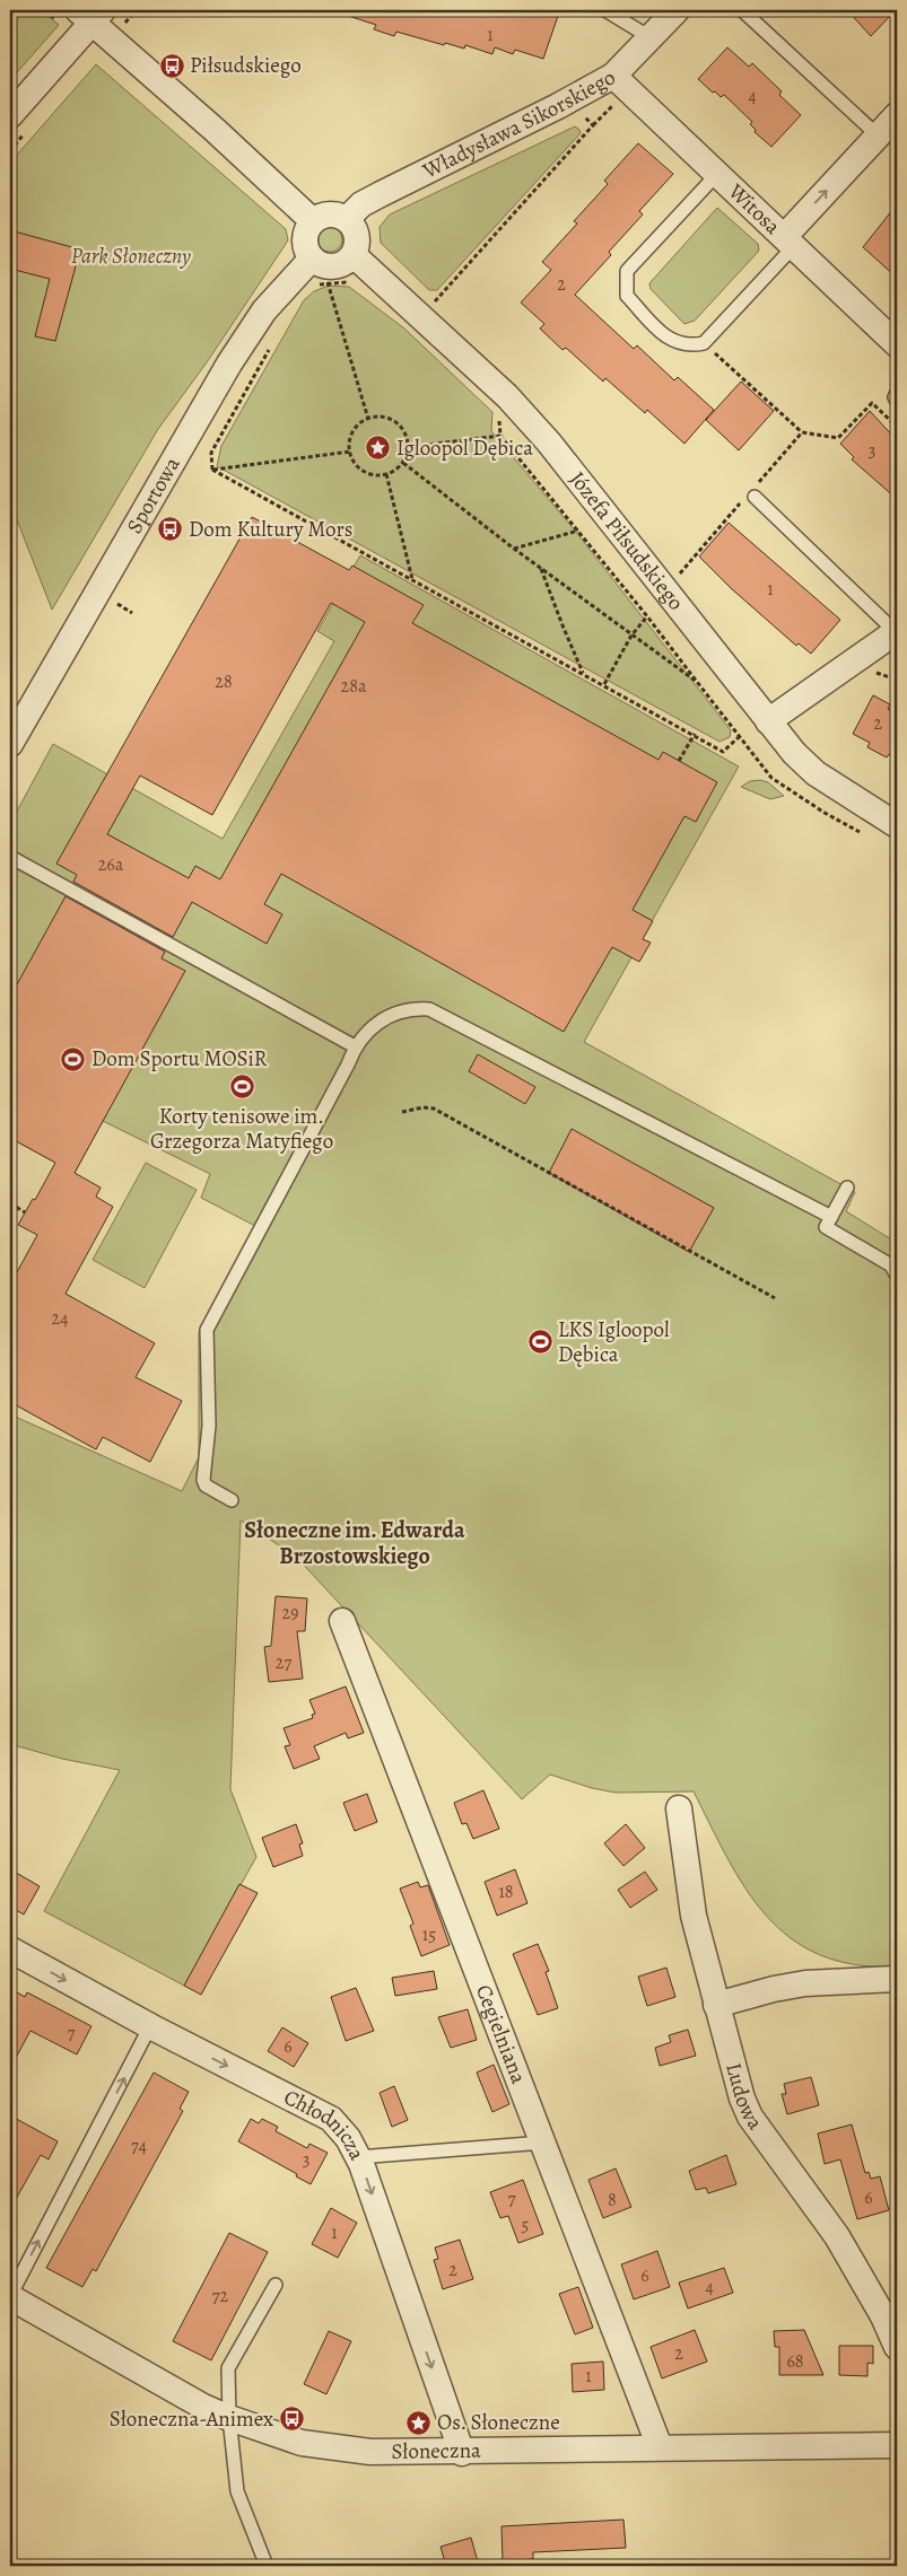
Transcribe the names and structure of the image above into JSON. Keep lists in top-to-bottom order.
{
  "streets": {
    "street": [
      "Władysława Sikorskiego",
      "Witosa",
      "Sportowa",
      "Józefa Piłsudskiego",
      "Cegielniana",
      "Ludowa",
      "Chłodnicza",
      "Słoneczna"
    ]
  },
  "crossings": [
    ["Władysława Sikorskiego", "Witosa"],
    ["Władysława Sikorskiego", "Sportowa"],
    ["Władysława Sikorskiego", "Józefa Piłsudskiego"],
    ["Sportowa", "Józefa Piłsudskiego"],
    ["Cegielniana", "Słoneczna"],
    ["Chłodnicza", "Słoneczna"]
  ],
  "one_way": ["Chłodnicza"],
  "districts": ["Słoneczne im. Edwarda Brzostowskiego"],
  "parks": ["Park Słoneczny"],
  "places": {
    "bus stop": ["Piłsudskiego", "Dom Kultury Mors", "Słoneczna-Animex"],
    "place": ["Igloopol Dębica", "Os. Słoneczne"],
    "sports": ["Dom Sportu MOSiR", "Korty tenisowe im. Grzegorza Matyfiego", "LKS Igloopol Dębica"]
  },
  "house_numbers": [
    "1",
    "4",
    "2",
    "3",
    "1",
    "28",
    "28a",
    "2",
    "26a",
    "24",
    "29",
    "27",
    "18",
    "15",
    "7",
    "6",
    "74",
    "3",
    "6",
    "7",
    "8",
    "5",
    "1",
    "2",
    "6",
    "4",
    "72",
    "2",
    "68",
    "1"
  ]
}
